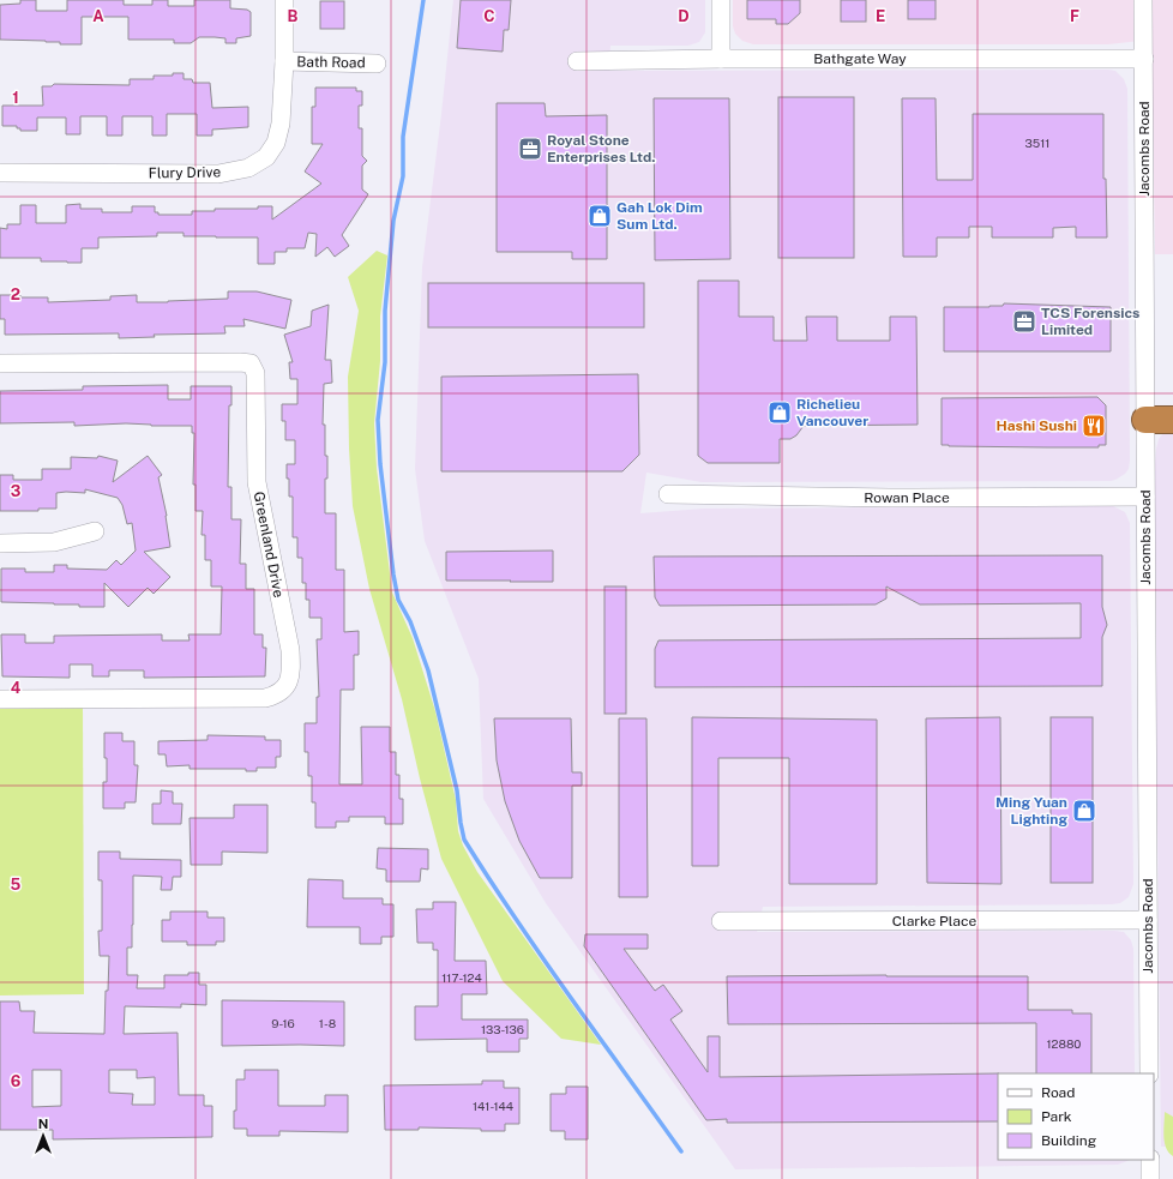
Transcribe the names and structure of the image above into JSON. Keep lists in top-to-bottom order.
{
  "streets": {
    "street": [
      "Bathgate Way",
      "Bath Road",
      "Jacombs Road",
      "Flury Drive",
      "Rowan Place",
      "Greenland Drive",
      "Clarke Place"
    ]
  },
  "crossings": [
    ["Bathgate Way", "Jacombs Road"],
    ["Bath Road", "Flury Drive"],
    ["Jacombs Road", "Rowan Place"],
    ["Jacombs Road", "Clarke Place"]
  ],
  "places": {
    "office": ["Royal Stone Enterprises Ltd.", "TCS Forensics Limited"],
    "shop": ["Gah Lok Dim Sum Ltd.", "Richelieu Vancouver", "Ming Yuan Lighting"],
    "restaurant": ["Hashi Sushi"]
  },
  "house_numbers": [
    "3511",
    "117-124",
    "9-16",
    "1-8",
    "133-136",
    "12880",
    "141-144"
  ],
  "legend": ["Road", "Park", "Building"],
  "north": "top",
  "grid": {
    "columns": [
      "A",
      "B",
      "C",
      "D",
      "E",
      "F"
    ],
    "rows": [
      "1",
      "2",
      "3",
      "4",
      "5",
      "6"
    ]
  }
}
